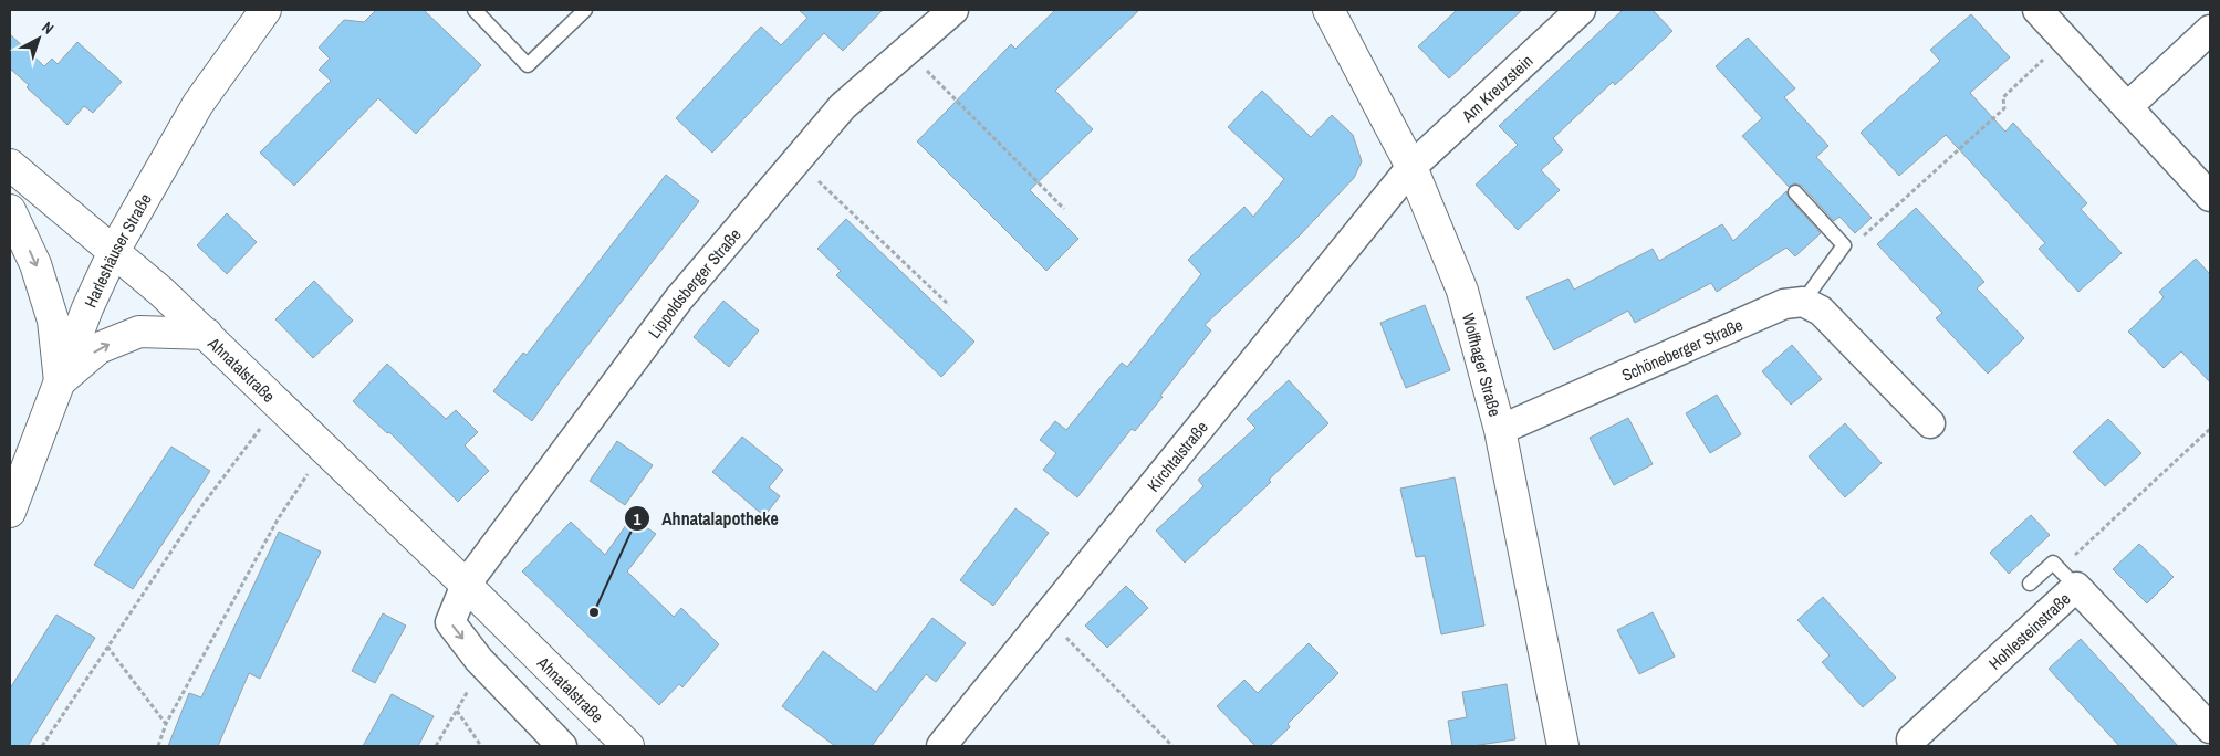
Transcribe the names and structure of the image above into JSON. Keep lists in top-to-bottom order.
{
  "streets": {
    "main road": ["Harleshäuser Straße", "Wolfhager Straße", "Ahnatalstraße"],
    "street": [
      "Am Kreuzstein",
      "Lippoldsberger Straße",
      "Schöneberger Straße",
      "Kirchtalstraße",
      "Hohlesteinstraße"
    ]
  },
  "crossings": [
    ["Am Kreuzstein", "Wolfhager Straße"],
    ["Am Kreuzstein", "Kirchtalstraße"],
    ["Harleshäuser Straße", "Ahnatalstraße"],
    ["Lippoldsberger Straße", "Ahnatalstraße"],
    ["Schöneberger Straße", "Wolfhager Straße"],
    ["Wolfhager Straße", "Kirchtalstraße"]
  ],
  "places": ["Ahnatalapotheke"],
  "north": "top right"
}
